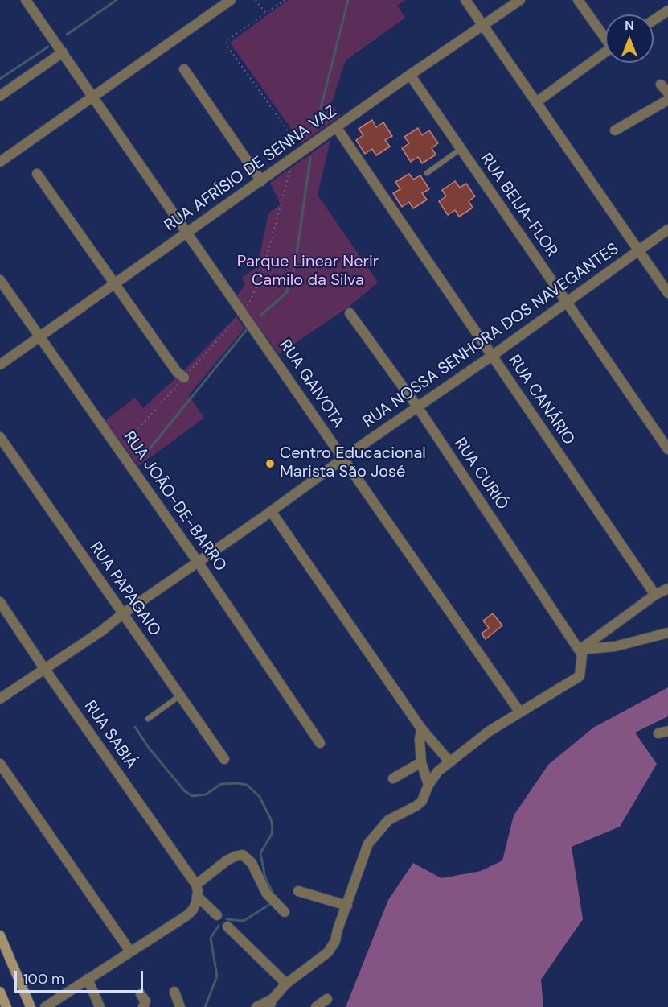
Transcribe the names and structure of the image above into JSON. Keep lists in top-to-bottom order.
{
  "streets": {
    "street": [
      "RUA AFRÍSIO DE SENNA VAZ",
      "RUA BEIJA-FLOR",
      "RUA NOSSA SENHORA DOS NAVEGANTES",
      "RUA GAIVOTA",
      "RUA CANÁRIO",
      "RUA CURIÓ",
      "RUA JOÃO-DE-BARRO",
      "RUA PAPAGAIO",
      "RUA SABIÁ"
    ]
  },
  "crossings": [
    ["RUA AFRÍSIO DE SENNA VAZ", "RUA BEIJA-FLOR"],
    ["RUA AFRÍSIO DE SENNA VAZ", "RUA GAIVOTA"],
    ["RUA AFRÍSIO DE SENNA VAZ", "RUA CANÁRIO"],
    ["RUA AFRÍSIO DE SENNA VAZ", "RUA JOÃO-DE-BARRO"],
    ["RUA BEIJA-FLOR", "RUA NOSSA SENHORA DOS NAVEGANTES"],
    ["RUA NOSSA SENHORA DOS NAVEGANTES", "RUA GAIVOTA"],
    ["RUA NOSSA SENHORA DOS NAVEGANTES", "RUA CANÁRIO"],
    ["RUA NOSSA SENHORA DOS NAVEGANTES", "RUA CURIÓ"],
    ["RUA NOSSA SENHORA DOS NAVEGANTES", "RUA JOÃO-DE-BARRO"],
    ["RUA NOSSA SENHORA DOS NAVEGANTES", "RUA PAPAGAIO"],
    ["RUA NOSSA SENHORA DOS NAVEGANTES", "RUA SABIÁ"]
  ],
  "parks": ["Parque Linear Nerir Camilo da Silva"],
  "places": ["Centro Educacional Marista São José"],
  "scale_bar": "100 m",
  "north": "top"
}
